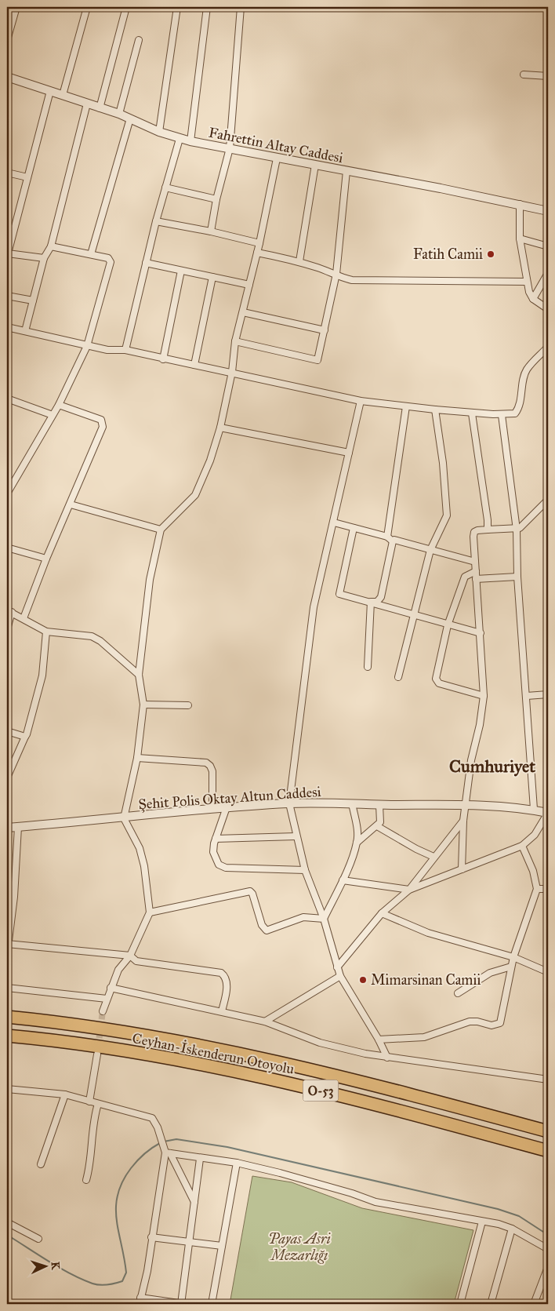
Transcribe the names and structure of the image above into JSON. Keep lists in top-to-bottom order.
{
  "streets": {
    "highway": ["Ceyhan-İskenderun Otoyolu", "O-53"],
    "street": ["Fahrettin Altay Caddesi", "Şehit Polis Oktay Altun Caddesi"]
  },
  "districts": ["Cumhuriyet"],
  "parks": ["Payas Asri Mezarlığı"],
  "places": ["Fatih Camii", "Mimarsinan Camii"],
  "north": "right"
}
